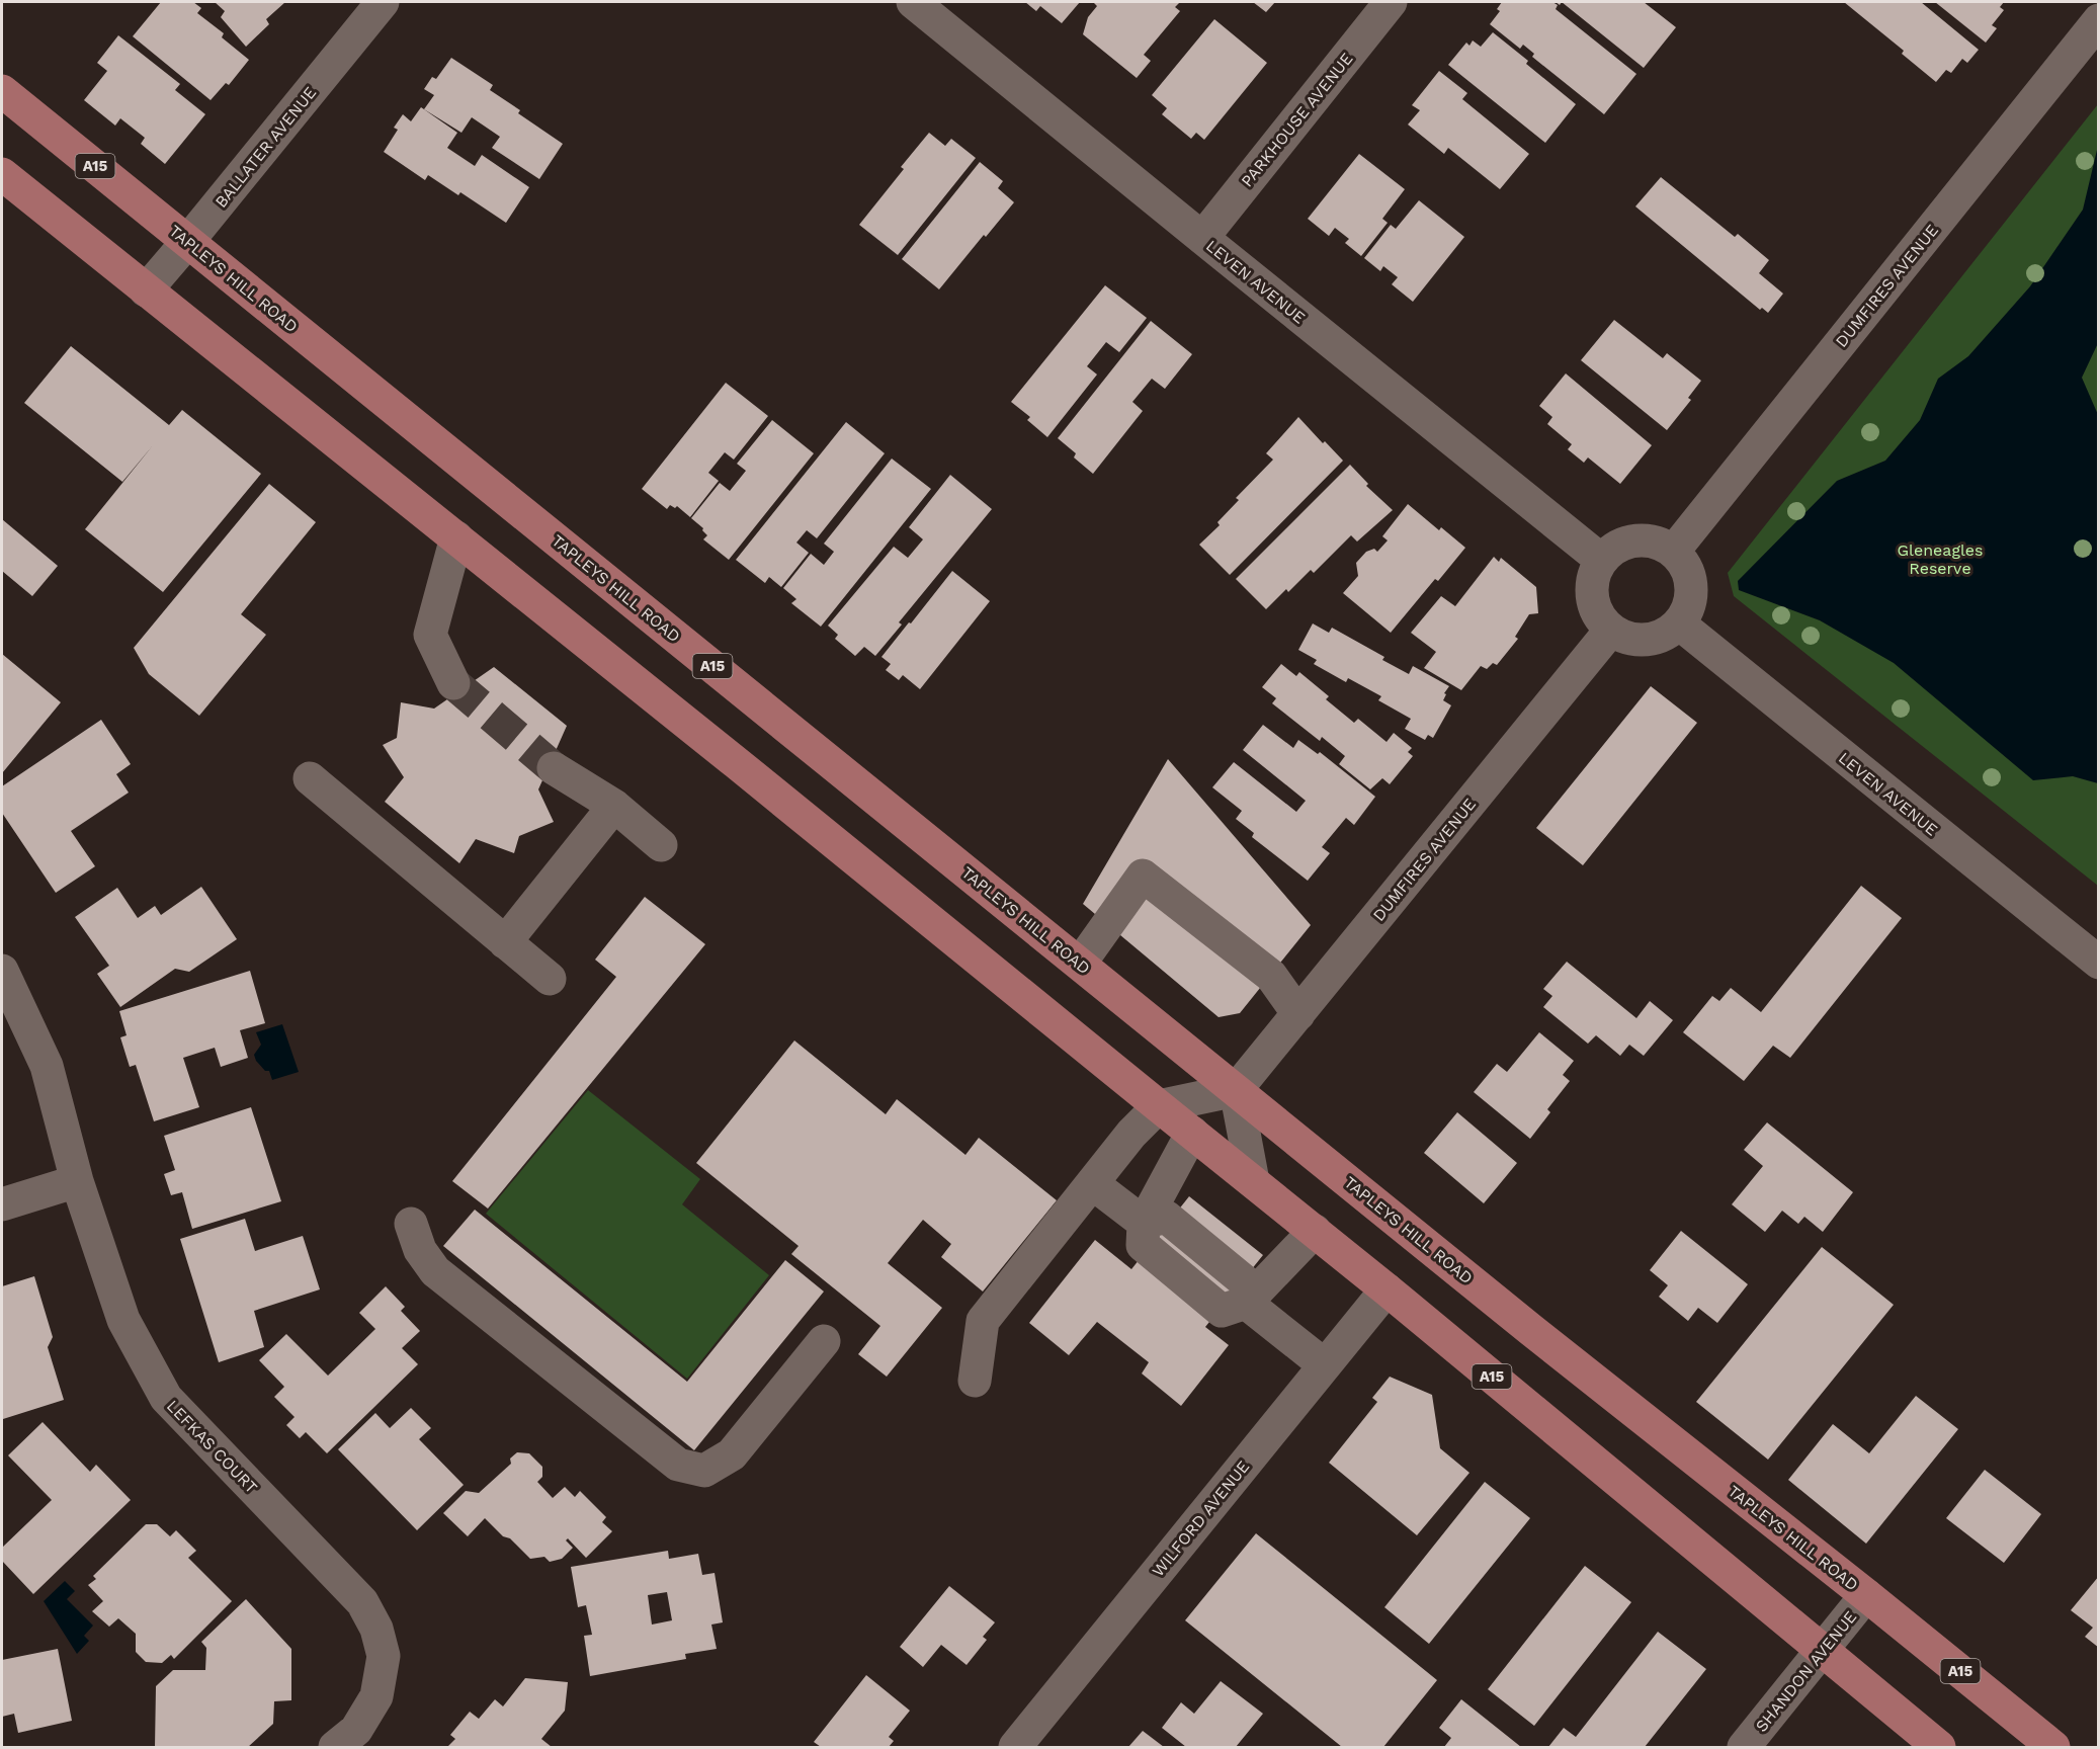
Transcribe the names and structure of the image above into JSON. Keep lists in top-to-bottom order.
{
  "streets": {
    "main road": ["A15", "TAPLEYS HILL ROAD"],
    "street": [
      "PARKHOUSE AVENUE",
      "BALLATER AVENUE",
      "LEVEN AVENUE",
      "DUMFIRES AVENUE",
      "LEFKAS COURT",
      "WILFORD AVENUE",
      "SHANDON AVENUE"
    ]
  },
  "crossings": [
    ["PARKHOUSE AVENUE", "LEVEN AVENUE"],
    ["BALLATER AVENUE", "A15"],
    ["BALLATER AVENUE", "TAPLEYS HILL ROAD"],
    ["A15", "WILFORD AVENUE"],
    ["A15", "SHANDON AVENUE"],
    ["TAPLEYS HILL ROAD", "DUMFIRES AVENUE"],
    ["TAPLEYS HILL ROAD", "SHANDON AVENUE"],
    ["LEVEN AVENUE", "DUMFIRES AVENUE"]
  ],
  "parks": ["Gleneagles Reserve"]
}
